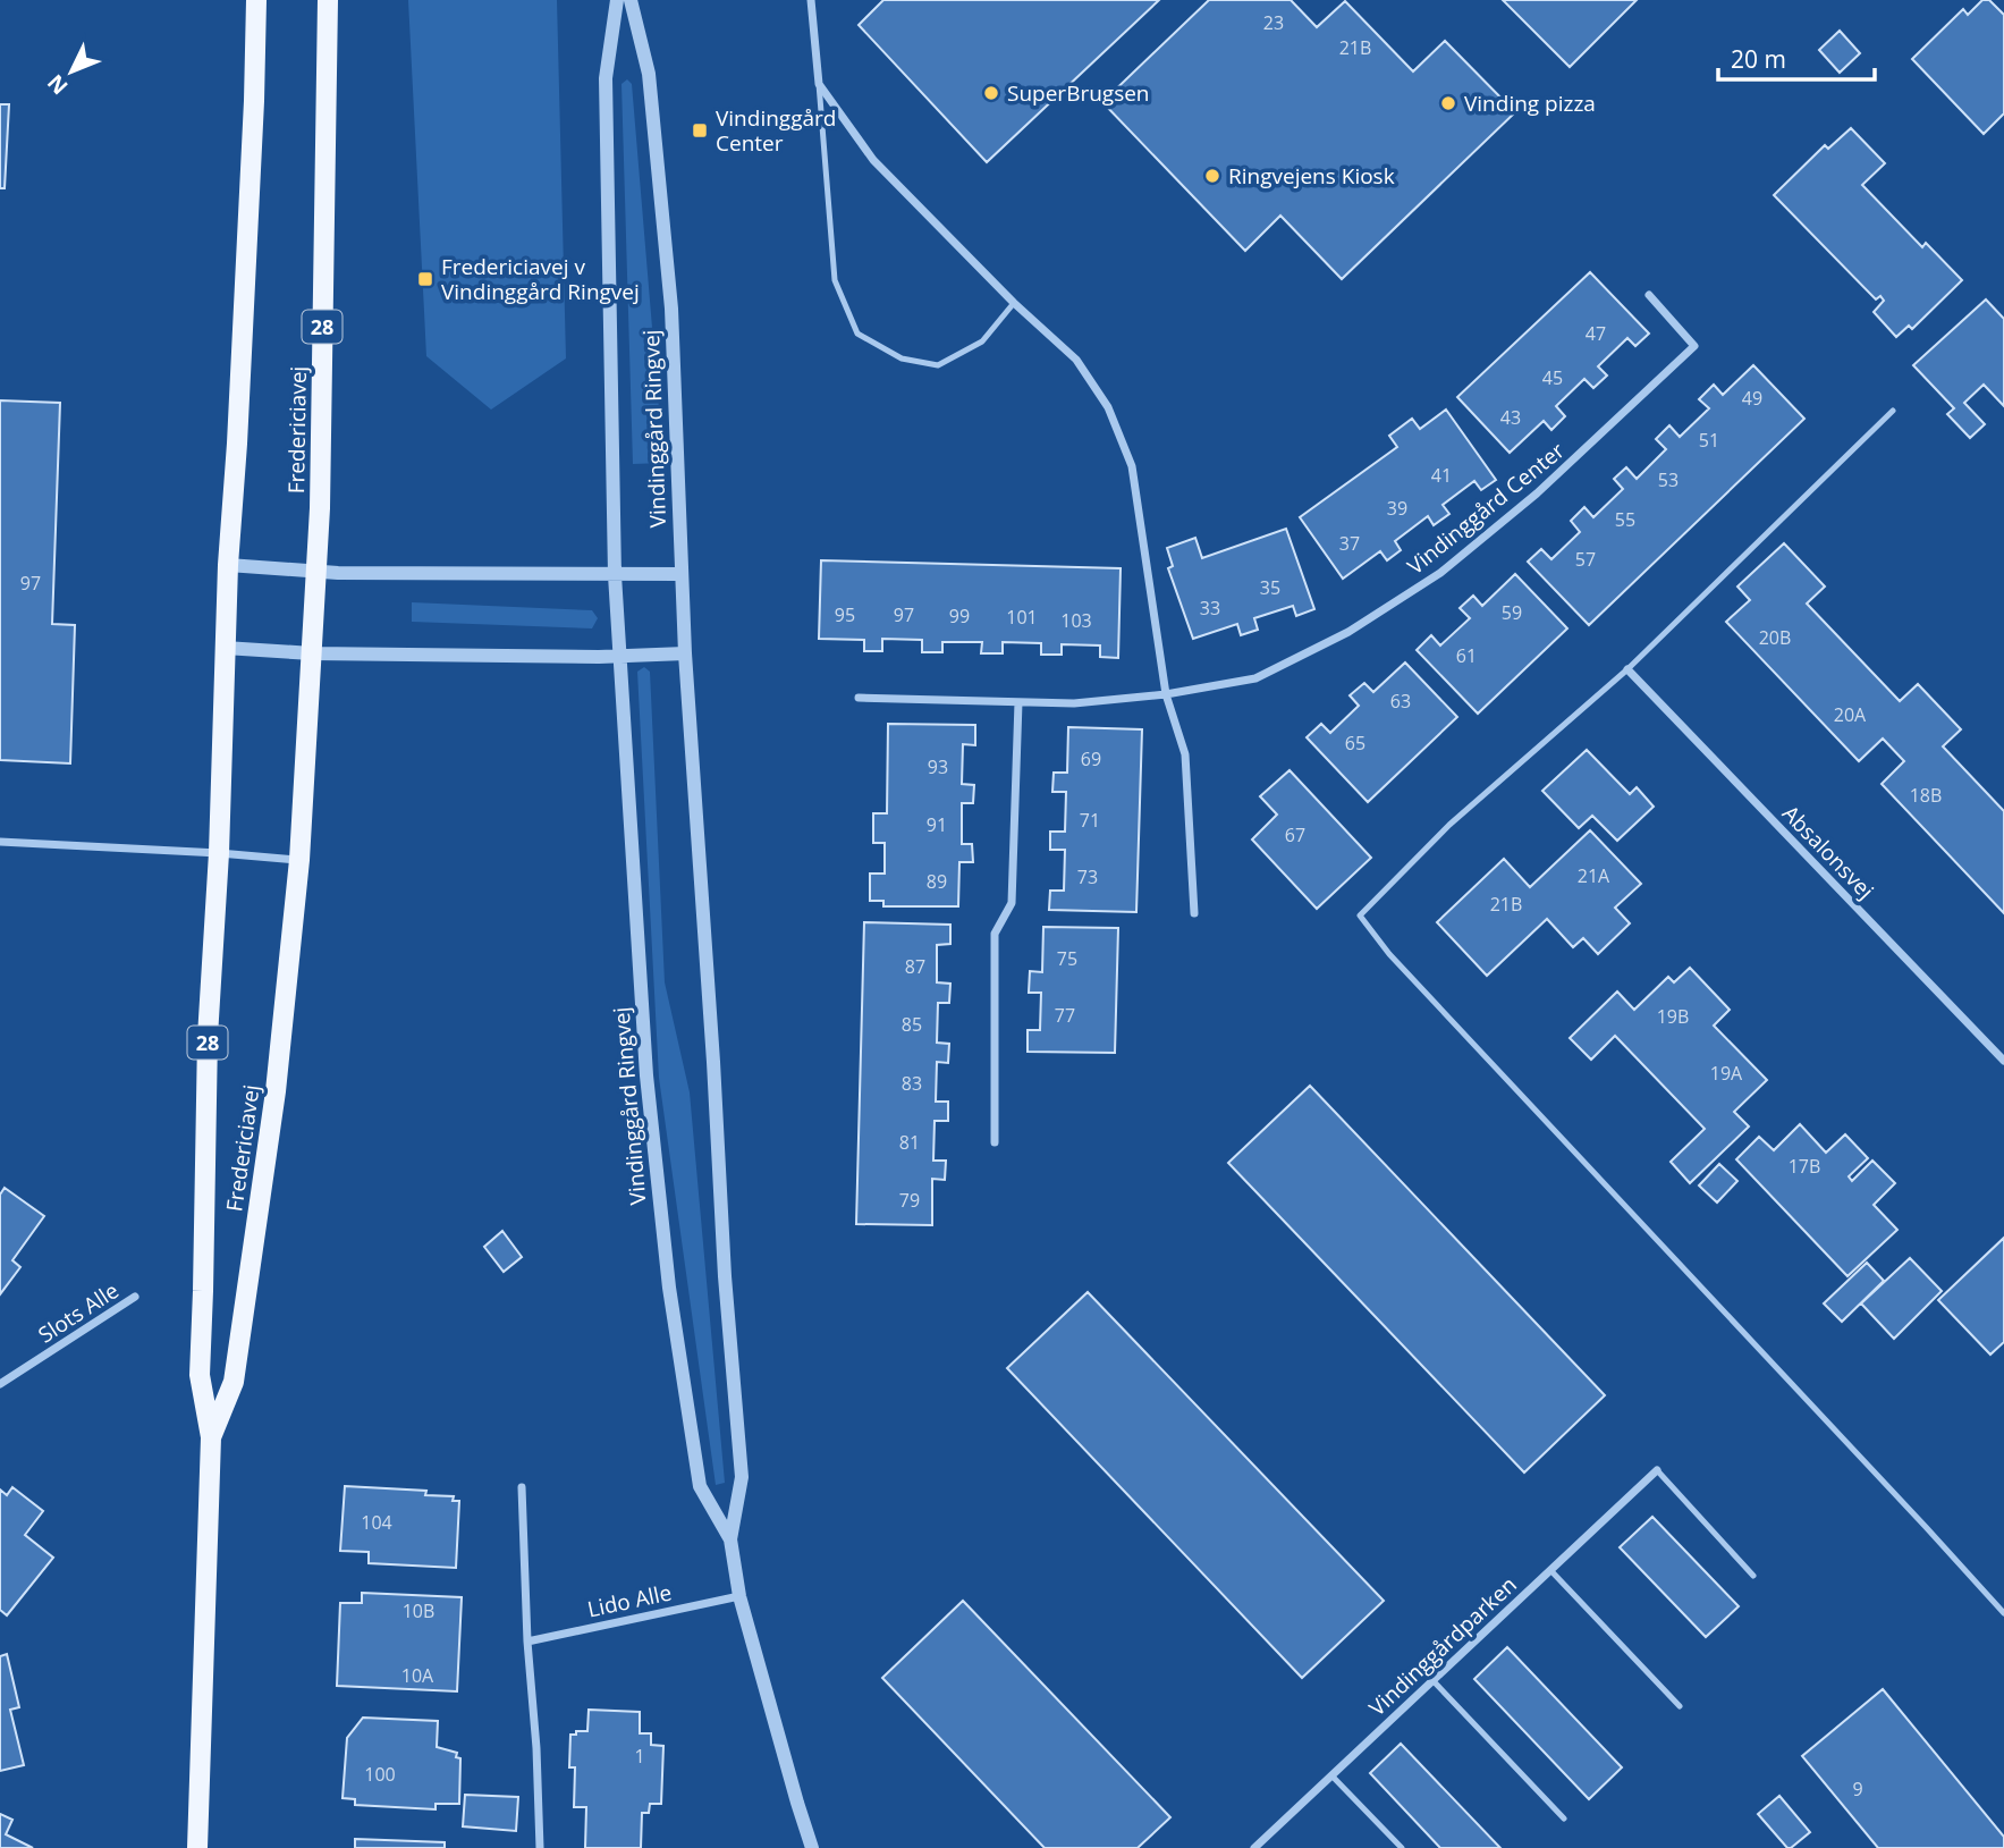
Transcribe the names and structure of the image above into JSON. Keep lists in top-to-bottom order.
{
  "streets": {
    "main road": ["28", "Fredericiavej"],
    "street": [
      "Vindinggård Ringvej",
      "Vindinggård Center",
      "Absalonsvej",
      "Slots Alle",
      "Lido Alle",
      "Vindinggårdparken"
    ]
  },
  "crossings": [
    ["Vindinggård Ringvej", "Lido Alle"]
  ],
  "places": {
    "other": ["SuperBrugsen", "Vinding pizza", "Ringvejens Kiosk"],
    "transit": ["Vindinggård Center", "Fredericiavej v Vindinggård Ringvej"]
  },
  "house_numbers": [
    "23",
    "21B",
    "47",
    "45",
    "49",
    "43",
    "51",
    "41",
    "53",
    "39",
    "55",
    "37",
    "57",
    "97",
    "35",
    "33",
    "59",
    "95",
    "97",
    "99",
    "101",
    "103",
    "20B",
    "61",
    "63",
    "20A",
    "65",
    "69",
    "93",
    "18B",
    "71",
    "91",
    "67",
    "21A",
    "73",
    "89",
    "21B",
    "75",
    "87",
    "77",
    "19B",
    "85",
    "19A",
    "83",
    "81",
    "17B",
    "79",
    "104",
    "10B",
    "10A",
    "1",
    "100",
    "9"
  ],
  "scale_bar": "20 m",
  "north": "bottom left"
}
